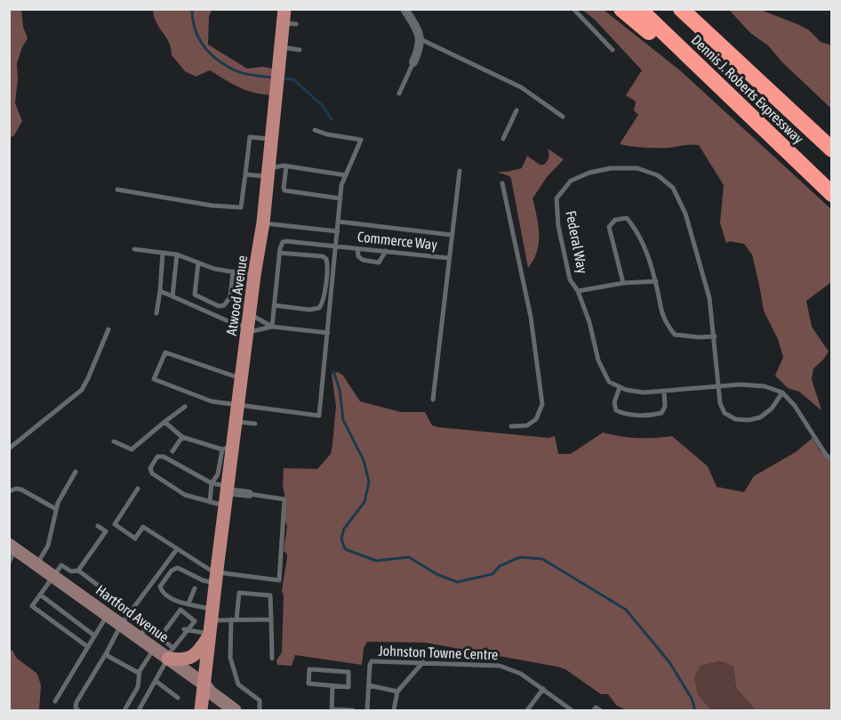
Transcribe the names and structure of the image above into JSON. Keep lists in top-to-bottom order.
{
  "streets": {
    "highway": ["Dennis J. Roberts Expressway"],
    "main road": ["Atwood Avenue", "Hartford Avenue"],
    "lane": ["Commerce Way", "Federal Way", "Johnston Towne Centre"]
  },
  "crossings": [
    ["Commerce Way", "Atwood Avenue"],
    ["Atwood Avenue", "Hartford Avenue"]
  ]
}
